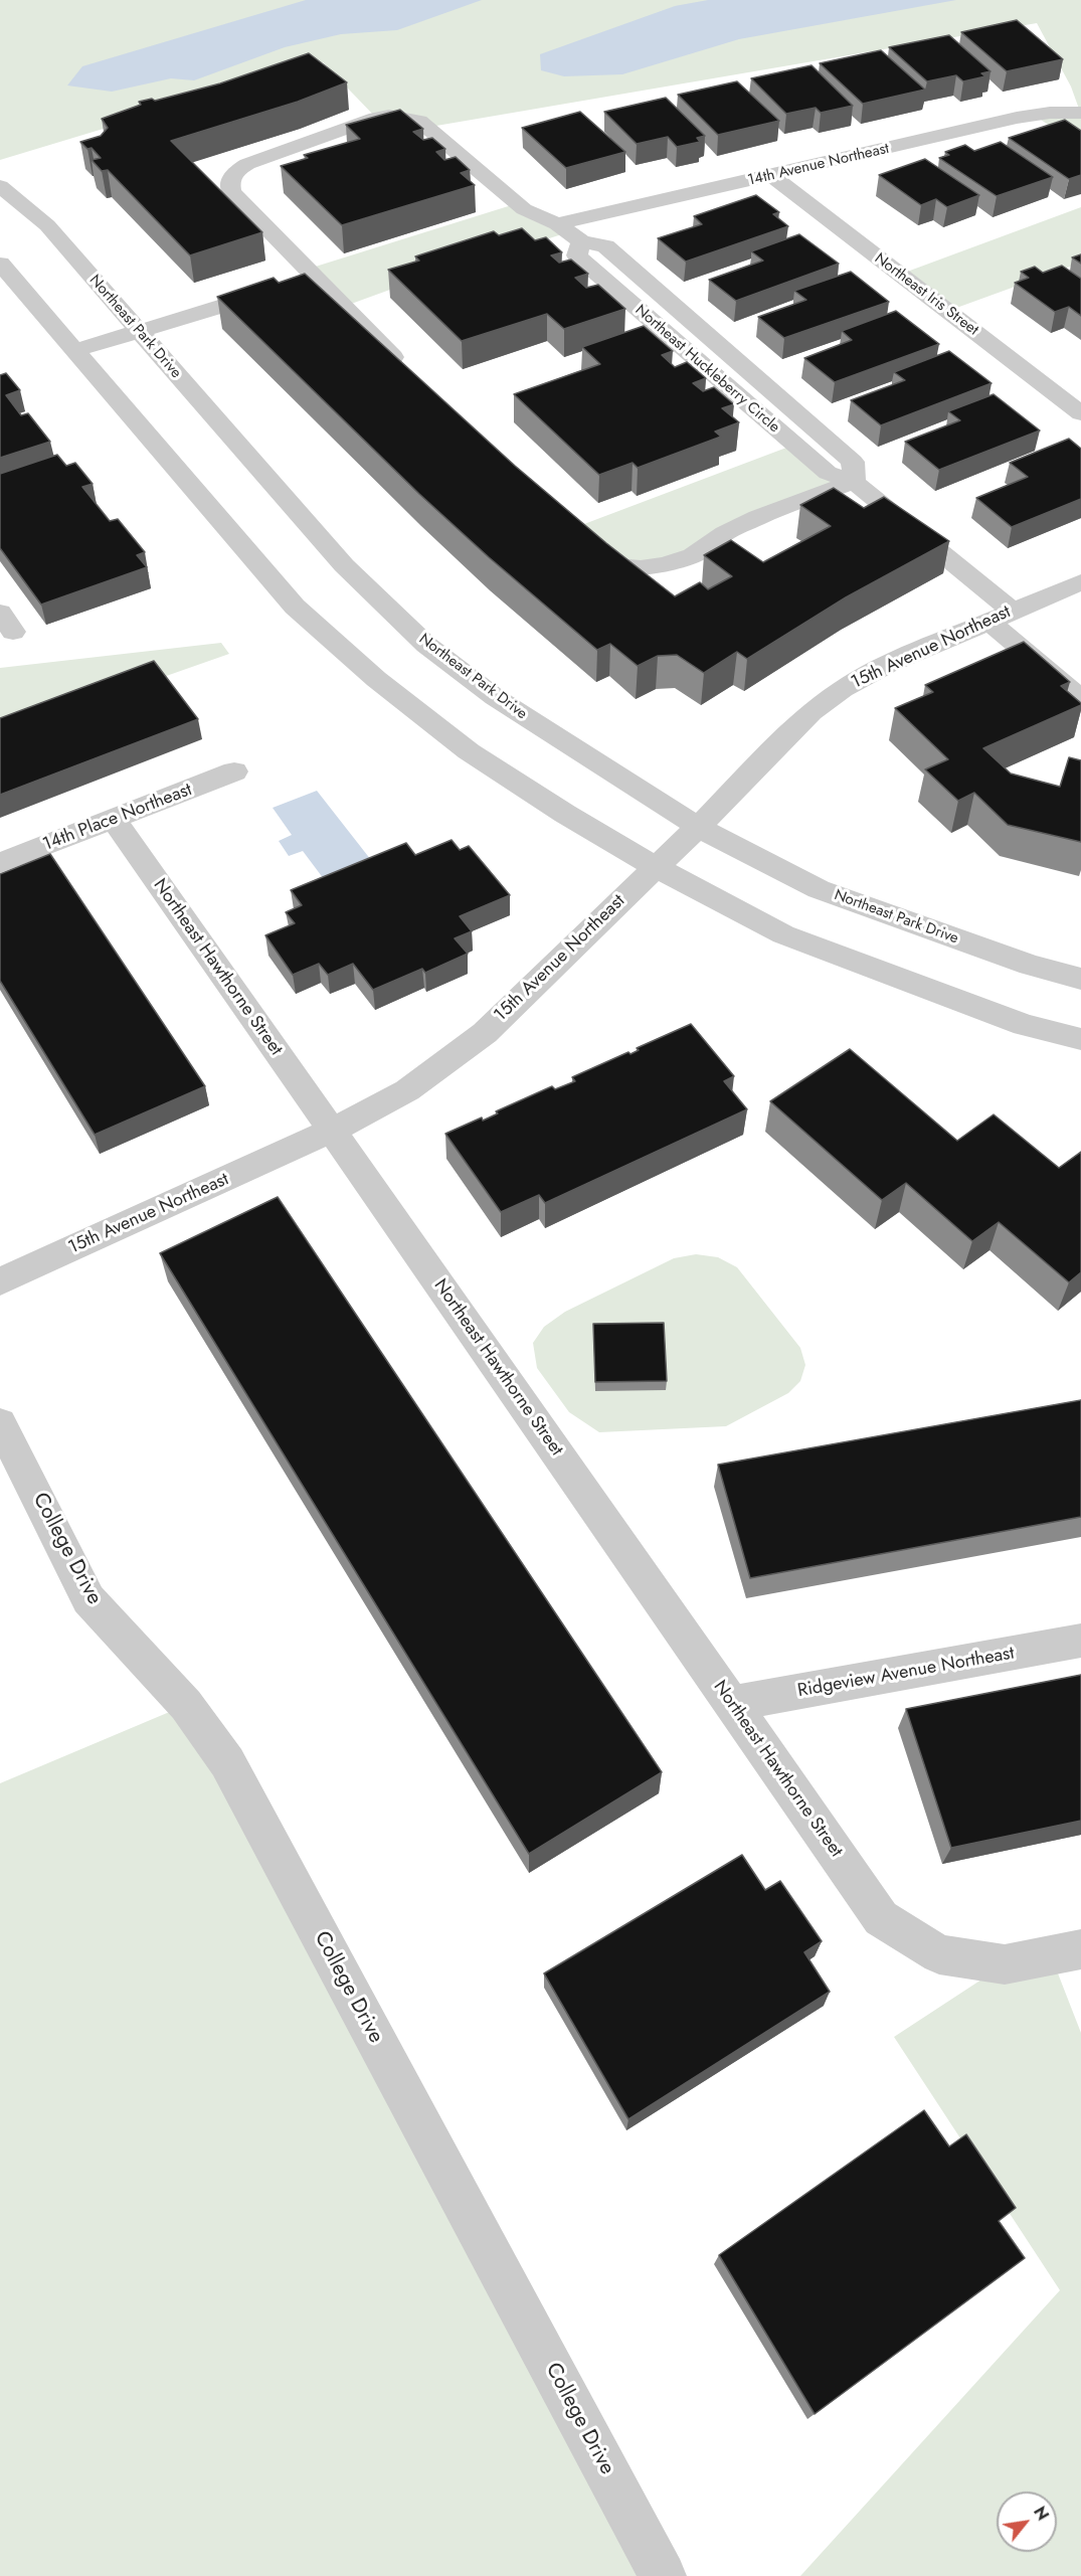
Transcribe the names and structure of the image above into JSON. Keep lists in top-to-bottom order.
{
  "streets": {
    "street": [
      "14th Avenue Northeast",
      "Northeast Iris Street",
      "Northeast Park Drive",
      "Northeast Huckleberry Circle",
      "15th Avenue Northeast",
      "14th Place Northeast",
      "Northeast Hawthorne Street",
      "College Drive",
      "Ridgeview Avenue Northeast"
    ]
  },
  "crossings": [
    ["14th Avenue Northeast", "Northeast Iris Street"],
    ["14th Avenue Northeast", "Northeast Huckleberry Circle"],
    ["Northeast Park Drive", "15th Avenue Northeast"],
    ["15th Avenue Northeast", "Northeast Hawthorne Street"],
    ["14th Place Northeast", "Northeast Hawthorne Street"],
    ["Northeast Hawthorne Street", "Ridgeview Avenue Northeast"]
  ],
  "north": "top right"
}
